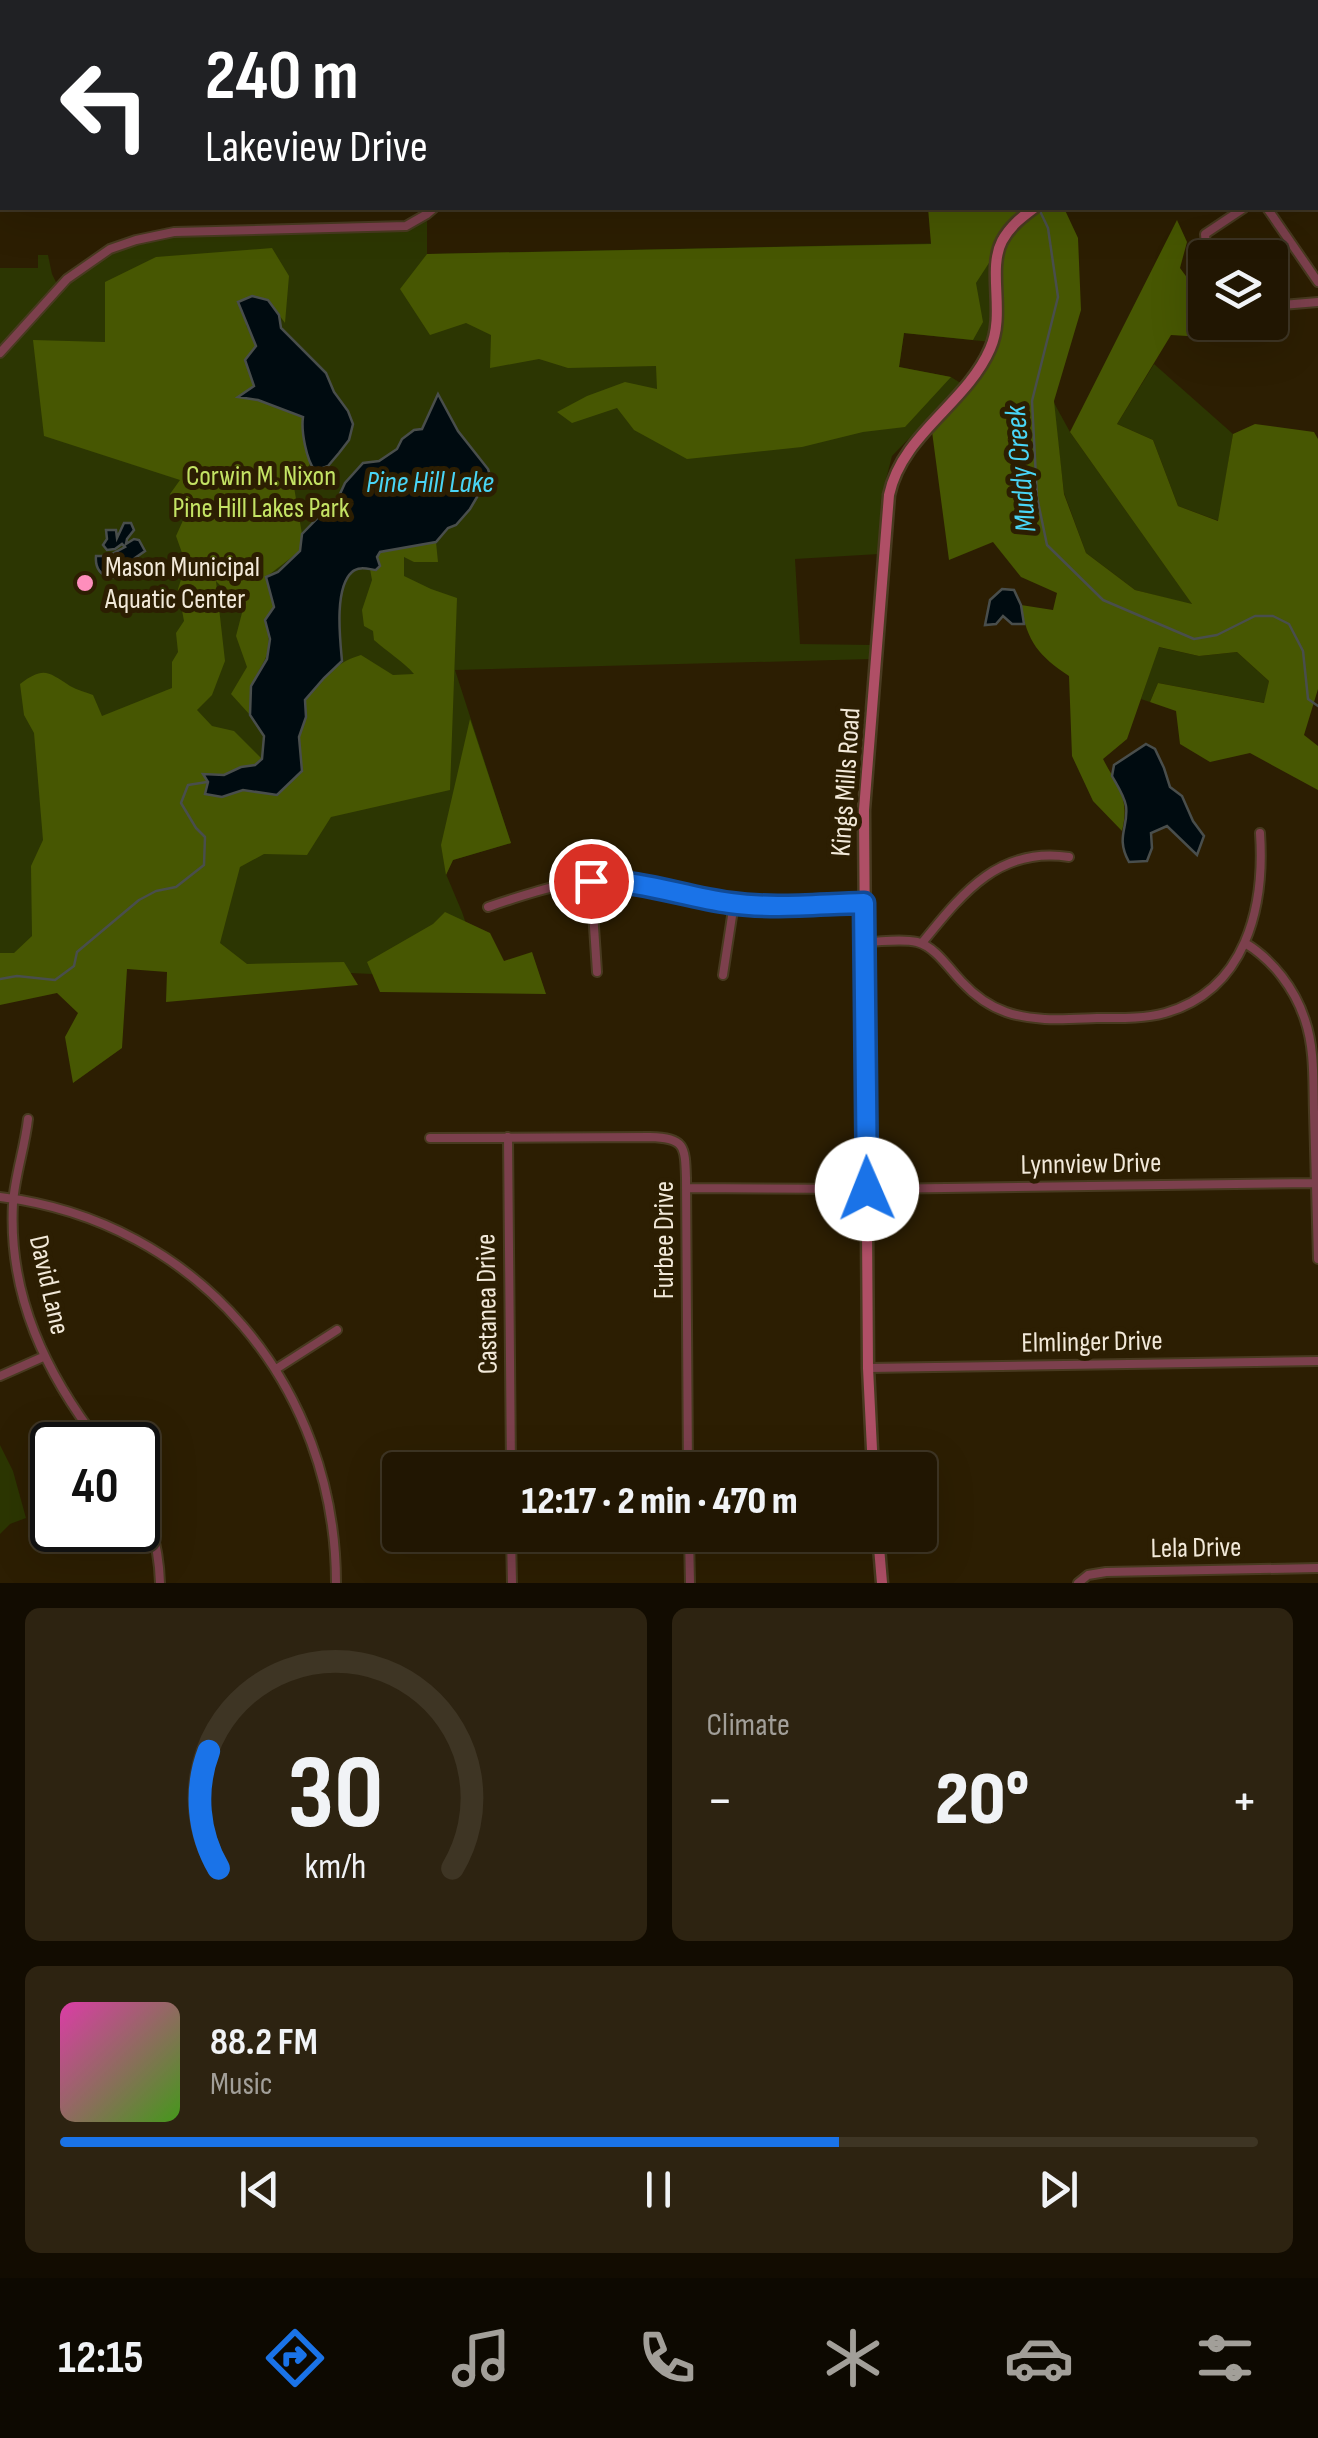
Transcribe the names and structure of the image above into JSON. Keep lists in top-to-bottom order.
{
  "streets": {
    "street": [
      "Kings Mills Road",
      "Lynnview Drive",
      "Furbee Drive",
      "David Lane",
      "Castanea Drive",
      "Elmlinger Drive",
      "Lela Drive"
    ]
  },
  "crossings": [
    ["Kings Mills Road", "Lynnview Drive"],
    ["Kings Mills Road", "Elmlinger Drive"],
    ["Lynnview Drive", "Furbee Drive"],
    ["Furbee Drive", "Castanea Drive"]
  ],
  "water": ["Muddy Creek", "Pine Hill Lake"],
  "parks": ["Corwin M. Nixon Pine Hill Lakes Park"],
  "places": ["Mason Municipal Aquatic Center"],
  "page": {
    "turn": ["240 m", "Lakeview Drive"],
    "limit": "40",
    "trip": "12:17 · 2 min · 470 m",
    "tile": "Climate",
    "heat": ["−", "20°", "+"],
    "song": ["88.2 FM", "Music"],
    "tabs": "12:15",
    "gauge": ["30", "km/h"]
  }
}
